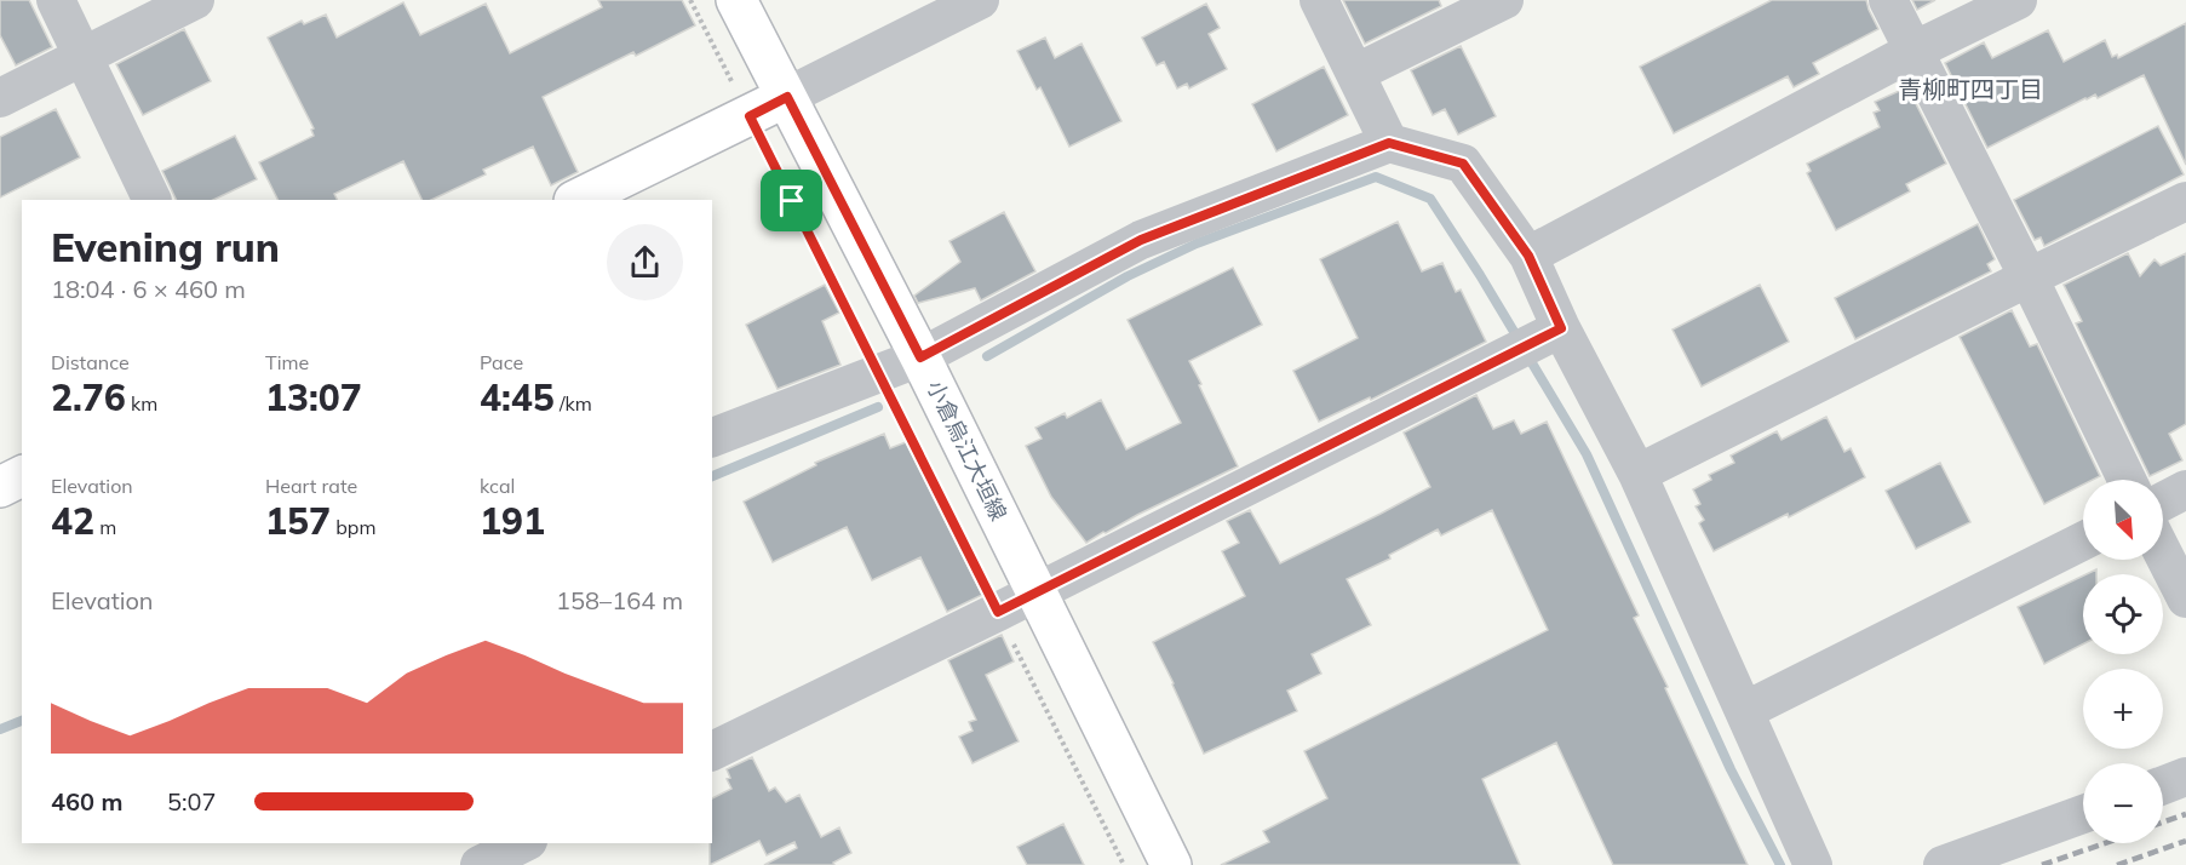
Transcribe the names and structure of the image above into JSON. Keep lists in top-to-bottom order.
{
  "streets": {
    "main road": ["小倉烏江大垣線"]
  },
  "districts": ["青柳町四丁目"],
  "north": "bottom right",
  "page": {
    "heading": ["Evening run", "18:04 · 6 × 460 m"],
    "stats": [
      ["Distance", "2.76 km"],
      ["Time", "13:07"],
      ["Pace", "4:45 /km"],
      ["Elevation", "42 m"],
      ["Heart rate", "157 bpm"],
      ["kcal", "191"]
    ],
    "map_buttons": ["+", "−"],
    "chart": ["Elevation", "158–164 m"],
    "list": [
      {
        "name": "460 m",
        "note": "5:07"
      }
    ]
  }
}
